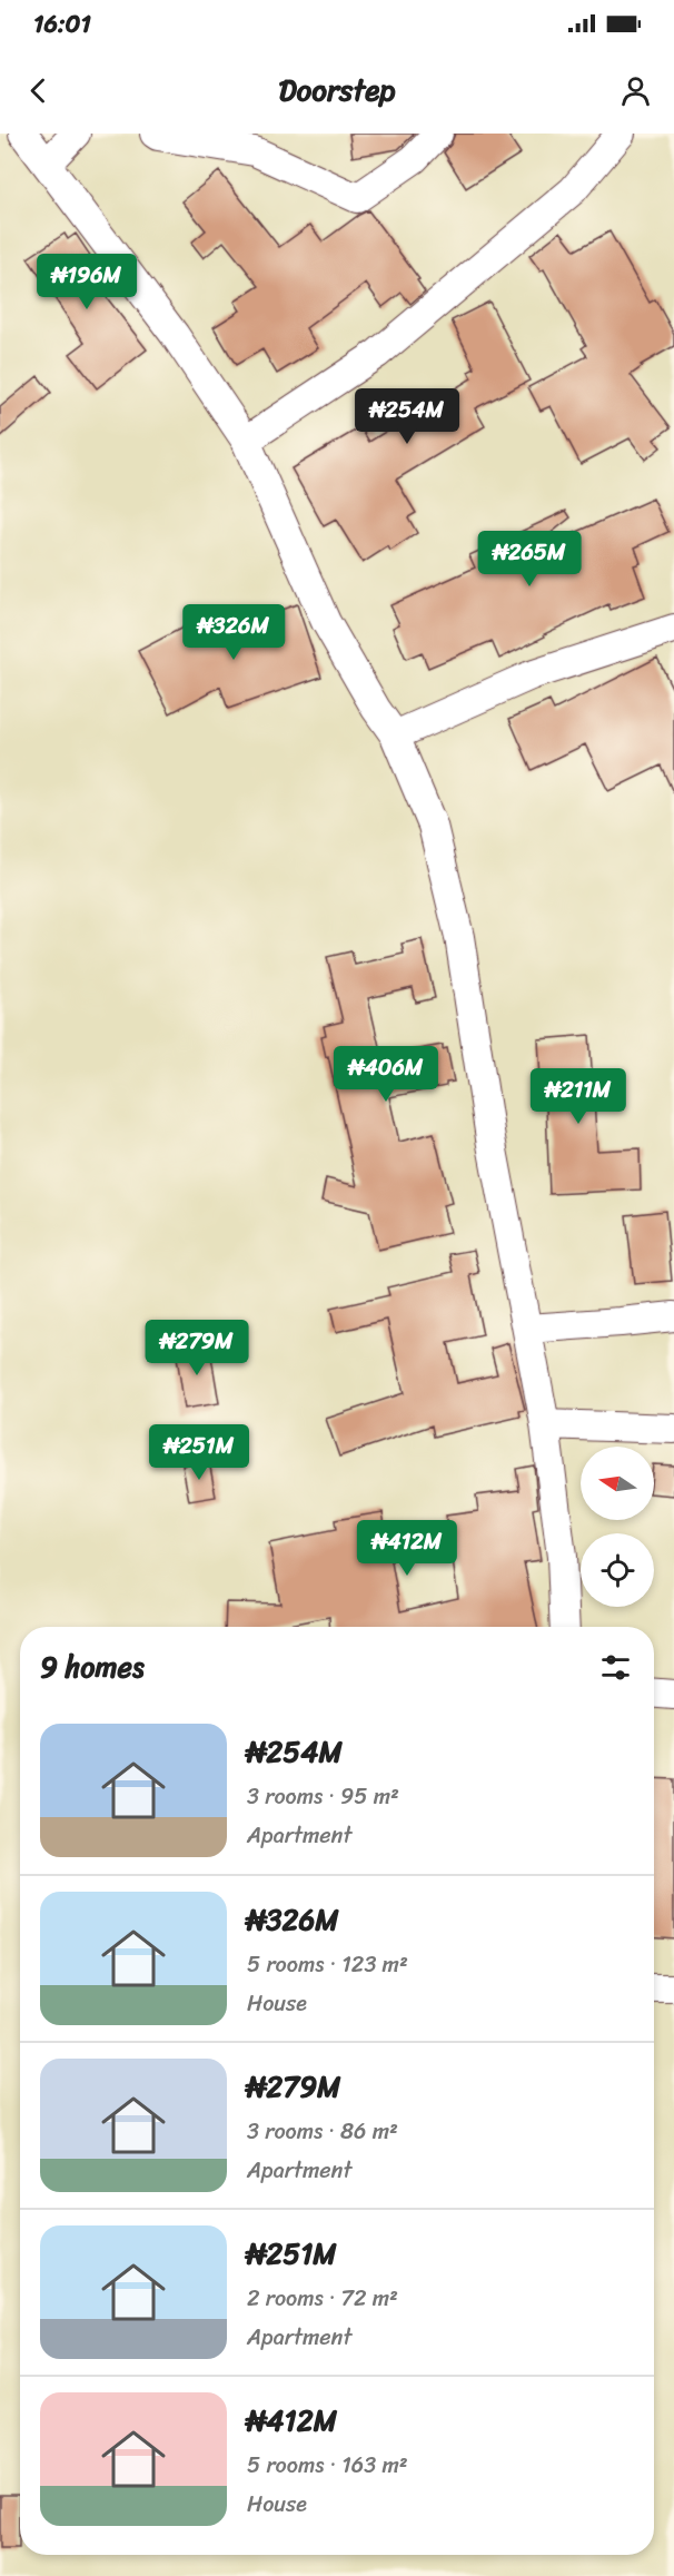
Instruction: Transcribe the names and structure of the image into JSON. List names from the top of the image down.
{
  "north": "left",
  "page": {
    "status": "16:01",
    "header": "Doorstep",
    "price": [
      "₦196M",
      "₦254M",
      "₦265M",
      "₦326M",
      "₦406M",
      "₦211M",
      "₦279M",
      "₦251M",
      "₦412M"
    ],
    "heading": "9 homes",
    "list": [
      {
        "name": "₦254M",
        "note": "3 rooms · 95 m² · Apartment"
      },
      {
        "name": "₦326M",
        "note": "5 rooms · 123 m² · House"
      },
      {
        "name": "₦279M",
        "note": "3 rooms · 86 m² · Apartment"
      },
      {
        "name": "₦251M",
        "note": "2 rooms · 72 m² · Apartment"
      },
      {
        "name": "₦412M",
        "note": "5 rooms · 163 m² · House"
      }
    ]
  }
}
